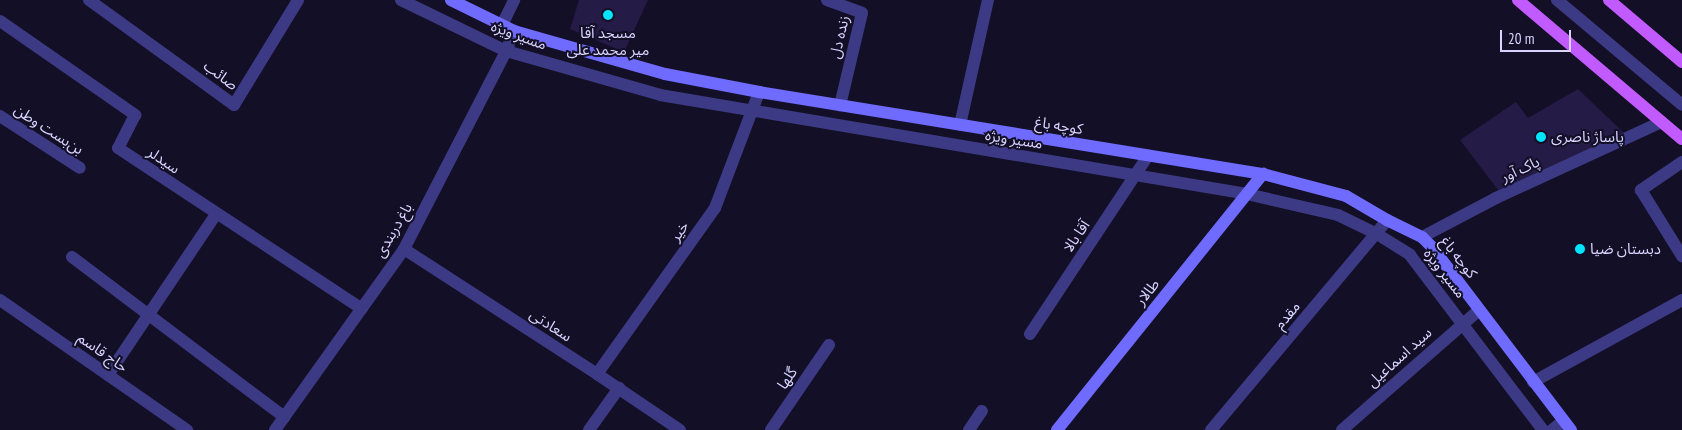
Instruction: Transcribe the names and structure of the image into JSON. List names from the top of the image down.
{
  "streets": {
    "main road": ["کوچه باغ", "طالار"],
    "street": [
      "مسیر ویژه",
      "زنده دل",
      "صائب",
      "بن‌بست وطن",
      "سیدلر",
      "پاک آور",
      "باغ دربندی",
      "خیر",
      "آقا بالا",
      "مقدم",
      "سعادتی",
      "حاج قاسم",
      "سید اسماعیل",
      "گلها"
    ]
  },
  "crossings": [
    ["مسیر ویژه", "باغ دربندی"],
    ["مسیر ویژه", "خیر"],
    ["مسیر ویژه", "آقا بالا"],
    ["مسیر ویژه", "طالار"],
    ["مسیر ویژه", "مقدم"],
    ["مسیر ویژه", "سید اسماعیل"],
    ["زنده دل", "کوچه باغ"],
    ["کوچه باغ", "پاک آور"],
    ["کوچه باغ", "باغ دربندی"],
    ["کوچه باغ", "خیر"],
    ["کوچه باغ", "آقا بالا"],
    ["کوچه باغ", "طالار"],
    ["کوچه باغ", "مقدم"],
    ["کوچه باغ", "سید اسماعیل"],
    ["سیدلر", "باغ دربندی"],
    ["باغ دربندی", "سعادتی"],
    ["خیر", "سعادتی"]
  ],
  "places": ["مسجد آقا میر محمد علی", "پاساژ ناصری", "دبستان ضیا"],
  "scale_bar": "20 m"
}
